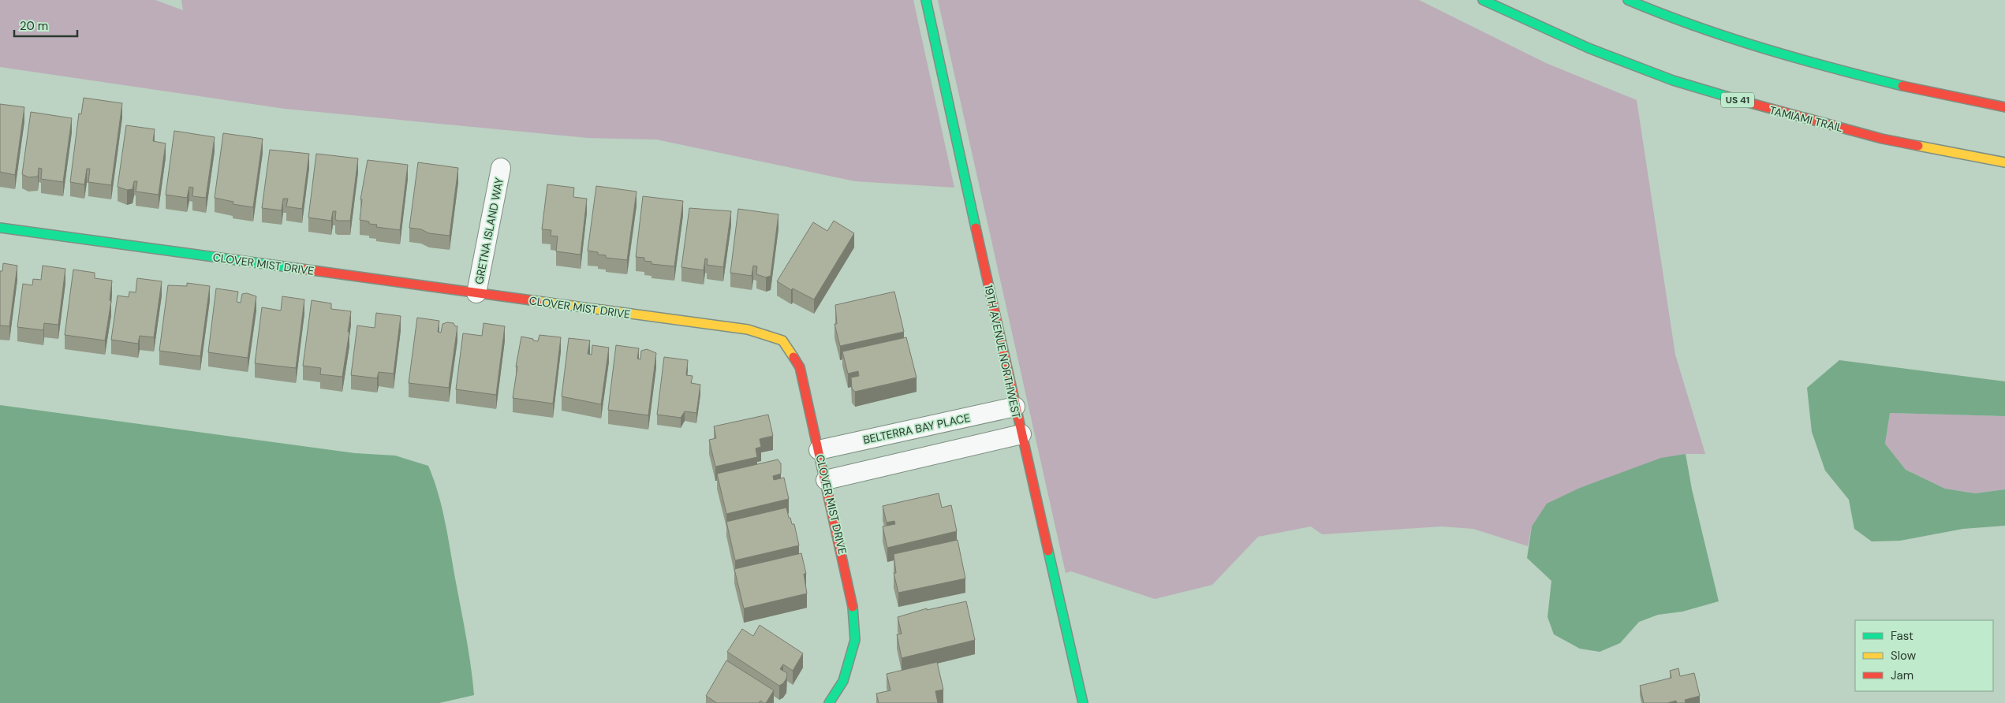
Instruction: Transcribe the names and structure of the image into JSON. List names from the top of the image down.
{
  "streets": {
    "street": [
      "US 41",
      "TAMIAMI TRAIL",
      "GRETNA ISLAND WAY",
      "CLOVER MIST DRIVE",
      "19TH AVENUE NORTHWEST",
      "BELTERRA BAY PLACE"
    ]
  },
  "crossings": [
    ["GRETNA ISLAND WAY", "CLOVER MIST DRIVE"],
    ["CLOVER MIST DRIVE", "BELTERRA BAY PLACE"],
    ["19TH AVENUE NORTHWEST", "BELTERRA BAY PLACE"]
  ],
  "legend": ["Fast", "Slow", "Jam"],
  "scale_bar": "20 m"
}
